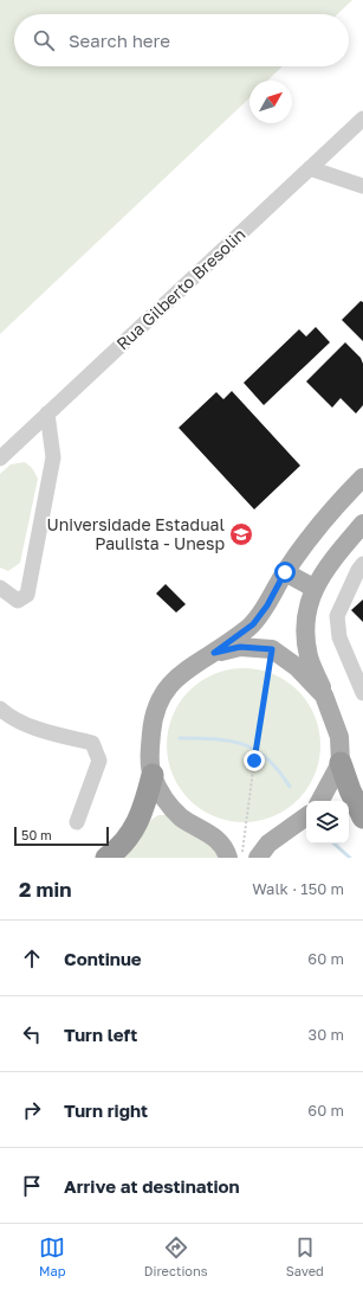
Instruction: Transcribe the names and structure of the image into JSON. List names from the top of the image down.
{
  "streets": {
    "street": ["Rua Gilberto Bresolin"]
  },
  "places": {
    "school or university": ["Universidade Estadual Paulista - Unesp"]
  },
  "scale_bar": "50 m",
  "north": "top right",
  "page": {
    "search": "Search here",
    "scale": "50 m",
    "heading": ["2 min", "Walk · 150 m"],
    "list": [
      ["Continue", "60 m"],
      ["Turn left", "30 m"],
      ["Turn right", "60 m"],
      "Arrive at destination"
    ],
    "nav": ["Map", "Directions", "Saved"]
  }
}
